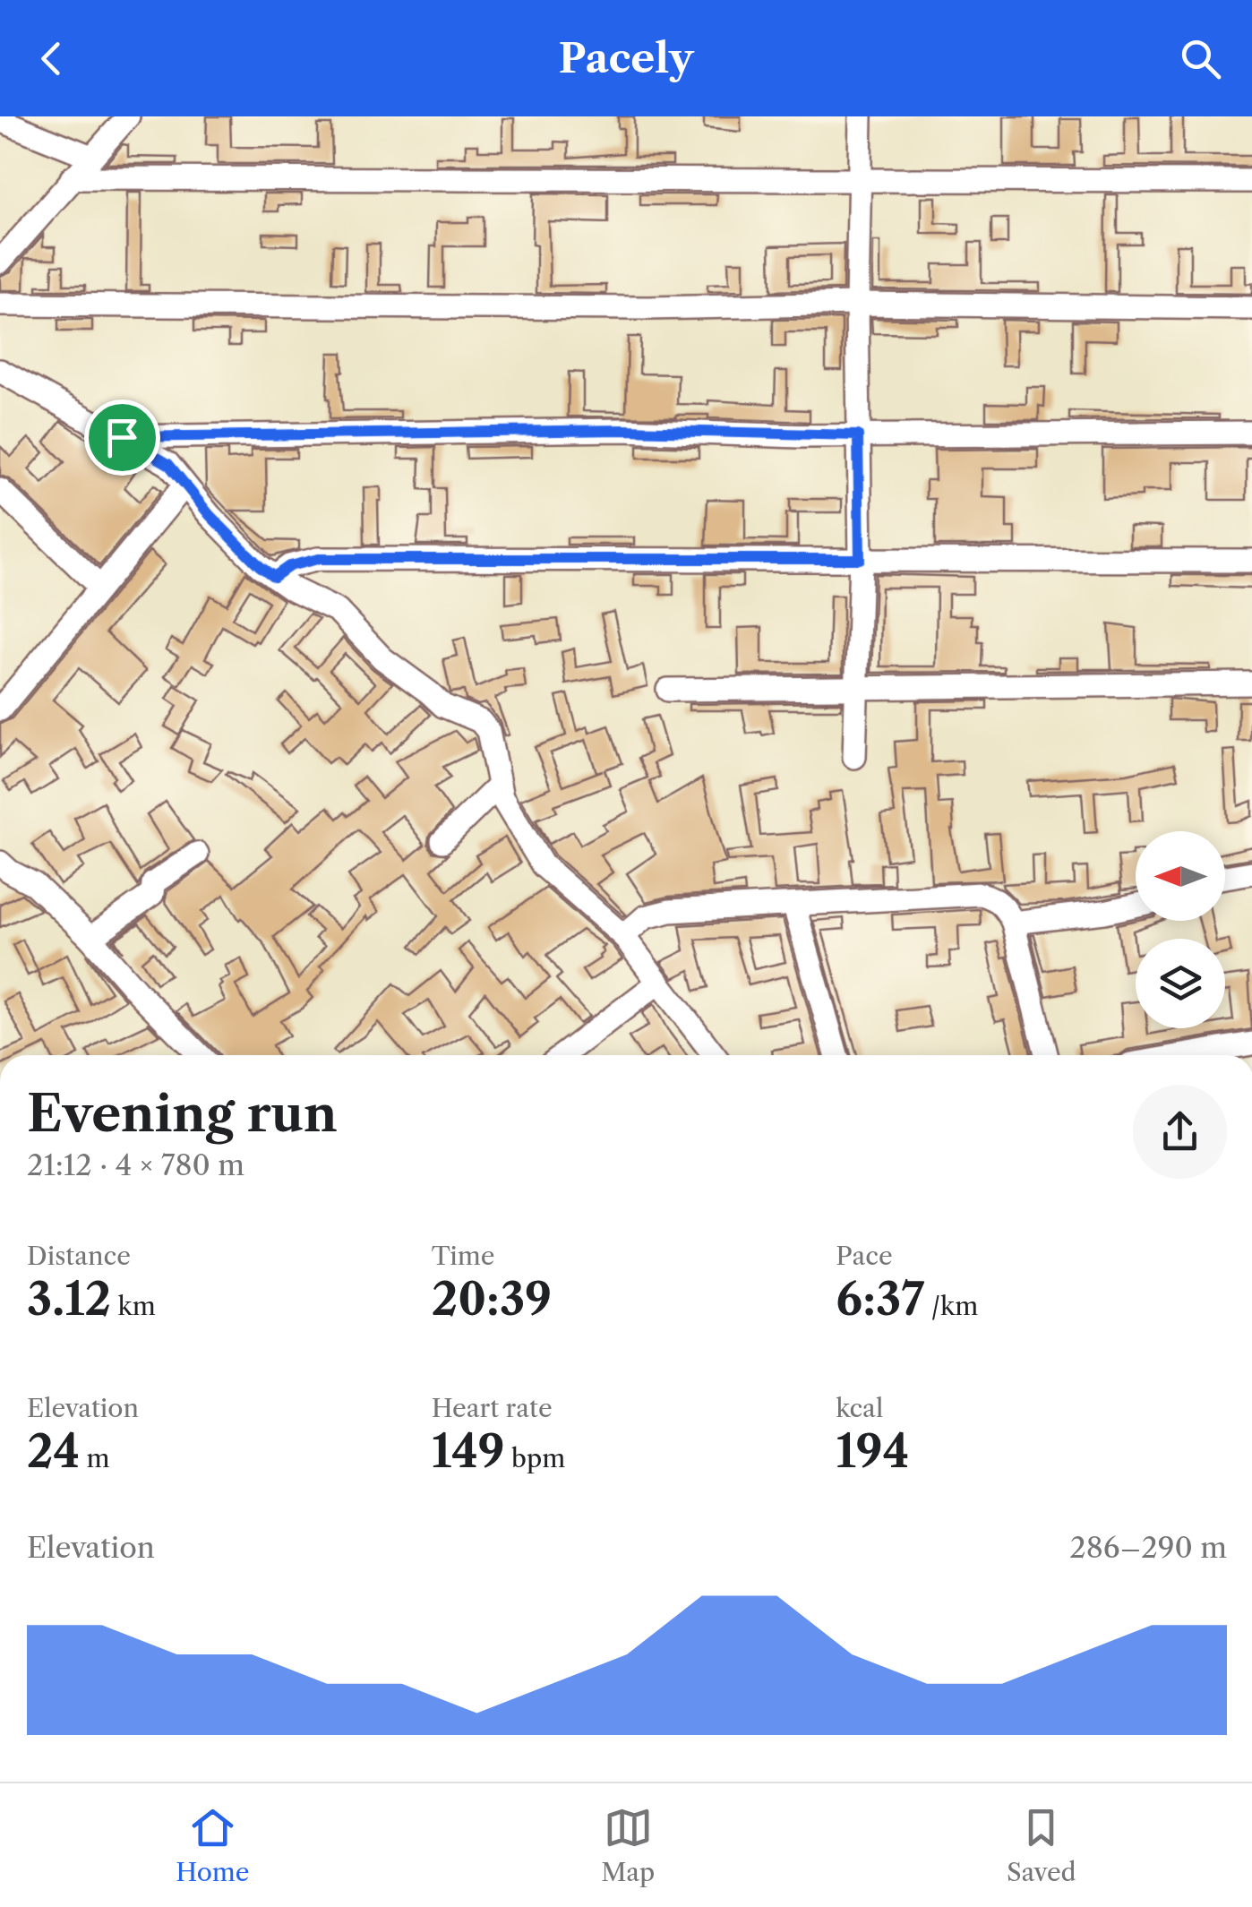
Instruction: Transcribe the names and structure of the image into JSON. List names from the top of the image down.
{
  "north": "left",
  "page": {
    "header": "Pacely",
    "heading": ["Evening run", "21:12 · 4 × 780 m"],
    "stats": [
      ["Distance", "3.12 km"],
      ["Time", "20:39"],
      ["Pace", "6:37 /km"],
      ["Elevation", "24 m"],
      ["Heart rate", "149 bpm"],
      ["kcal", "194"]
    ],
    "chart": ["Elevation", "286–290 m"],
    "tabs": ["Home", "Map", "Saved"]
  }
}
